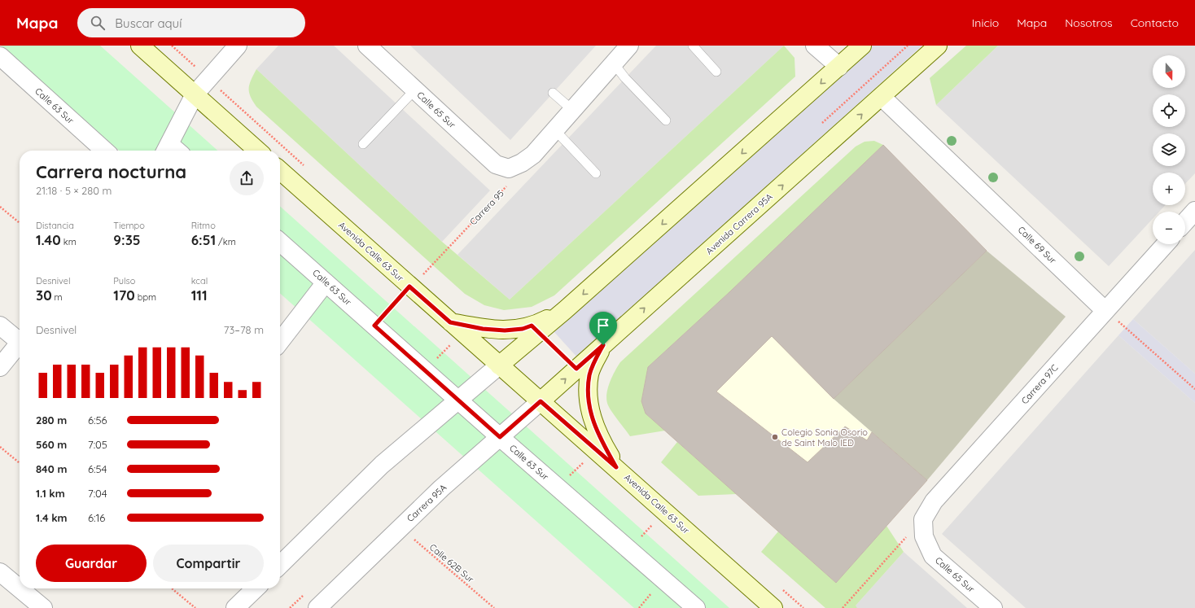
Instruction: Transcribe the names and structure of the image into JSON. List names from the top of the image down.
{
  "streets": {
    "main road": ["Avenida Carrera 95A", "Avenida Calle 63 Sur"],
    "street": [
      "Calle 63 Sur",
      "Calle 65 Sur",
      "Calle 69 Sur",
      "Carrera 97C",
      "Carrera 95A"
    ],
    "path": ["Carrera 95", "Calle 62B Sur"]
  },
  "crossings": [
    ["Calle 63 Sur", "Carrera 95"],
    ["Calle 63 Sur", "Carrera 95A"],
    ["Calle 65 Sur", "Carrera 95"],
    ["Calle 65 Sur", "Carrera 97C"],
    ["Carrera 95", "Avenida Calle 63 Sur"],
    ["Avenida Carrera 95A", "Calle 69 Sur"],
    ["Avenida Carrera 95A", "Avenida Calle 63 Sur"],
    ["Avenida Carrera 95A", "Carrera 95A"],
    ["Calle 69 Sur", "Carrera 97C"],
    ["Avenida Calle 63 Sur", "Carrera 95A"],
    ["Carrera 95A", "Calle 62B Sur"]
  ],
  "places": ["Colegio Sonia Osorio de Saint Malo IED"],
  "north": "bottom",
  "page": {
    "header": "Mapa",
    "search": "Buscar aquí",
    "nav": [
      "Inicio",
      "Mapa",
      "Nosotros",
      "Contacto"
    ],
    "map_buttons": ["+", "−"],
    "heading": ["Carrera nocturna", "21:18 · 5 × 280 m"],
    "stats": [
      ["Distancia", "1.40 km"],
      ["Tiempo", "9:35"],
      ["Ritmo", "6:51 /km"],
      ["Desnivel", "30 m"],
      ["Pulso", "170 bpm"],
      ["kcal", "111"]
    ],
    "chart": ["Desnivel", "73–78 m"],
    "list": [
      {
        "name": "280 m",
        "note": "6:56"
      },
      {
        "name": "560 m",
        "note": "7:05"
      },
      {
        "name": "840 m",
        "note": "6:54"
      },
      {
        "name": "1.1 km",
        "note": "7:04"
      },
      {
        "name": "1.4 km",
        "note": "6:16"
      }
    ],
    "buttons": ["Guardar", "Compartir"]
  }
}
